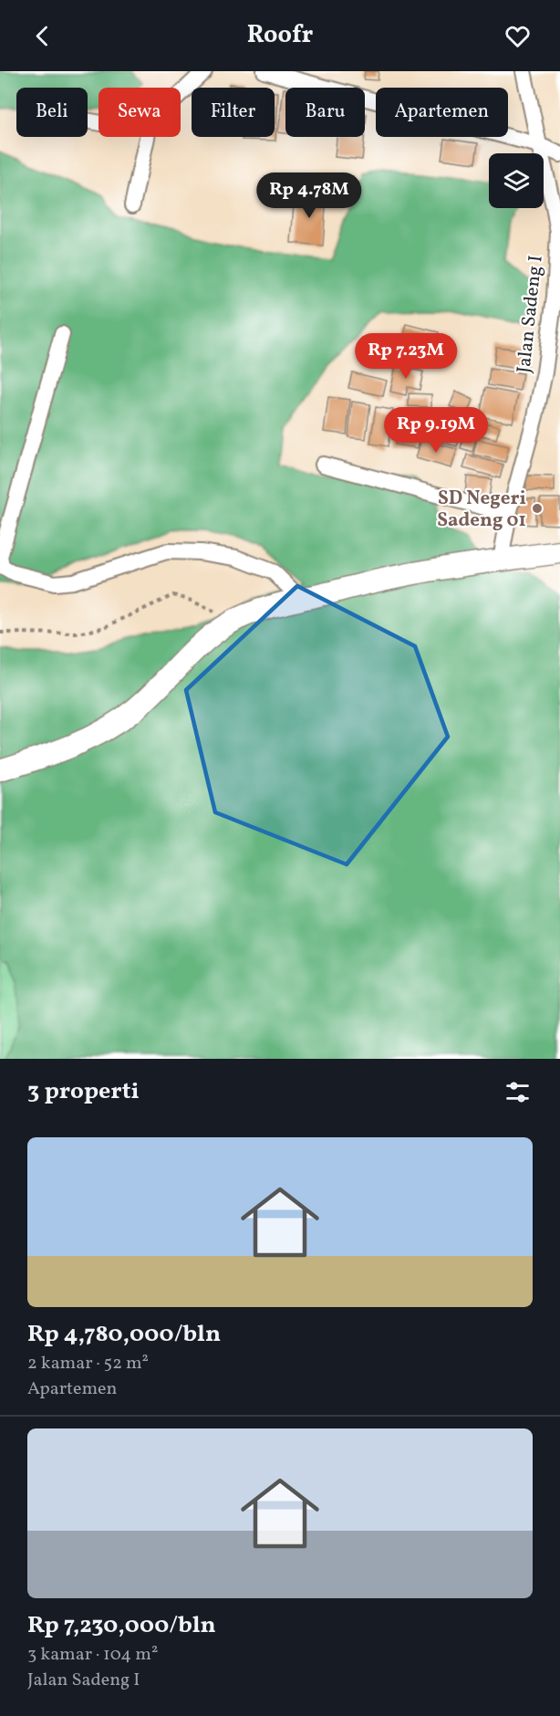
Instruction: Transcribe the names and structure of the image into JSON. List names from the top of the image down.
{
  "streets": {
    "street": ["Jalan Sadeng I"]
  },
  "places": ["SD Negeri Sadeng 01"],
  "page": {
    "header": "Roofr",
    "chip": [
      "Beli",
      "Sewa",
      "Filter",
      "Baru",
      "Apartemen"
    ],
    "price": ["Rp 4.78M", "Rp 7.23M", "Rp 9.19M"],
    "heading": "3 properti",
    "list": [
      {
        "name": "Rp 4,780,000/bln",
        "note": "2 kamar · 52 m² · Apartemen"
      },
      {
        "name": "Rp 7,230,000/bln",
        "note": "3 kamar · 104 m² · Jalan Sadeng I"
      }
    ]
  }
}
